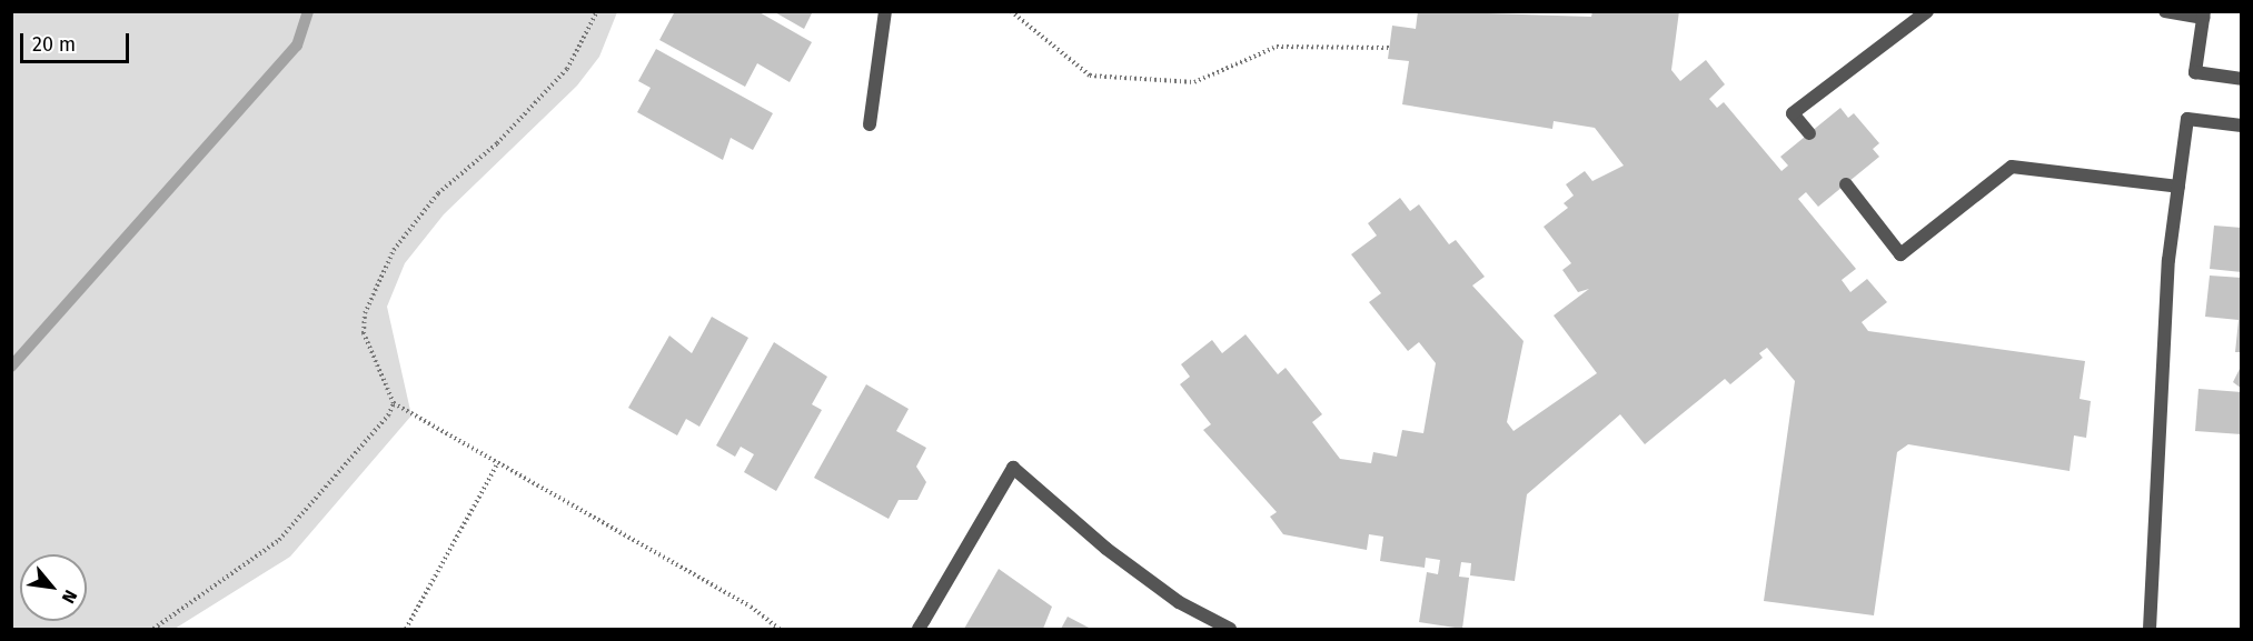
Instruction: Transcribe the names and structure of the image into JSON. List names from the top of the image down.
{
  "scale_bar": "20 m",
  "north": "bottom right"
}
